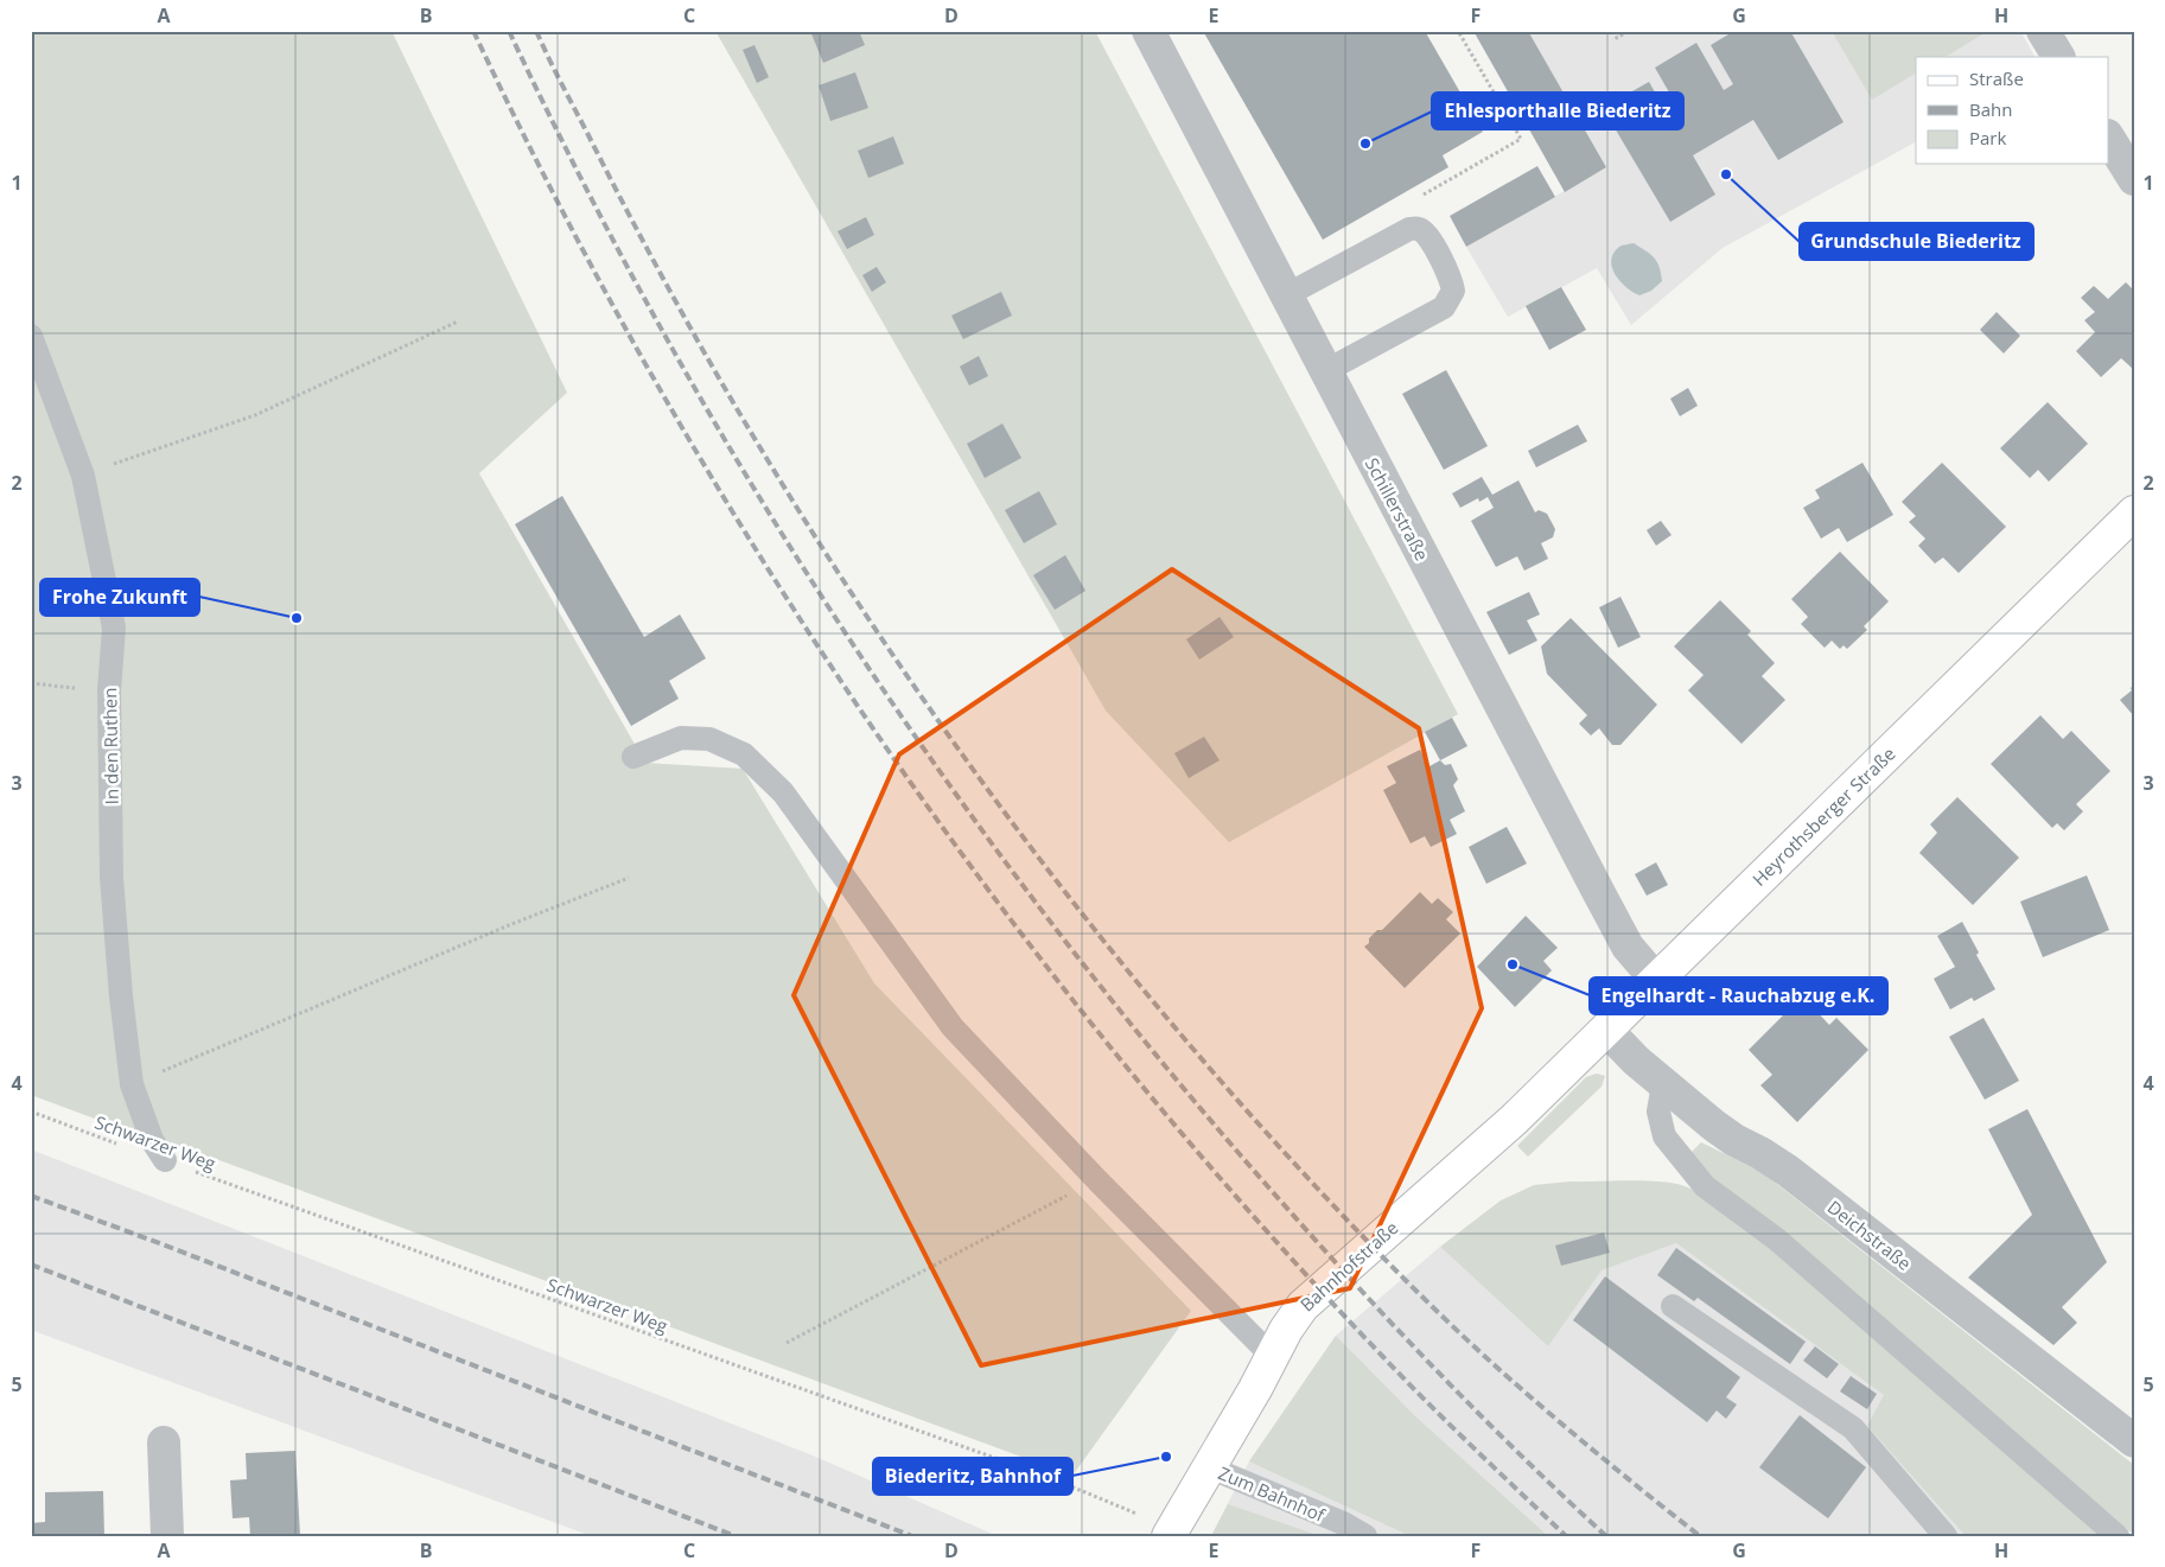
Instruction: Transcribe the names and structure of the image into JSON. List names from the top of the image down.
{
  "streets": {
    "street": [
      "Schillerstraße",
      "Heyrothsberger Straße",
      "Deichstraße",
      "Bahnhofstraße"
    ],
    "lane": ["In den Ruthen", "Zum Bahnhof"],
    "path": ["Schwarzer Weg"]
  },
  "crossings": [
    ["Schillerstraße", "Heyrothsberger Straße"],
    ["In den Ruthen", "Schwarzer Weg"],
    ["Heyrothsberger Straße", "Deichstraße"],
    ["Heyrothsberger Straße", "Bahnhofstraße"],
    ["Schwarzer Weg", "Bahnhofstraße"],
    ["Bahnhofstraße", "Zum Bahnhof"]
  ],
  "places": [
    "Ehlesporthalle Biederitz",
    "Grundschule Biederitz",
    "Frohe Zukunft",
    "Engelhardt - Rauchabzug e.K.",
    "Biederitz, Bahnhof"
  ],
  "legend": ["Straße", "Bahn", "Park"],
  "grid": {
    "columns": [
      "A",
      "B",
      "C",
      "D",
      "E",
      "F",
      "G",
      "H"
    ],
    "rows": [
      "1",
      "2",
      "3",
      "4",
      "5"
    ]
  }
}
